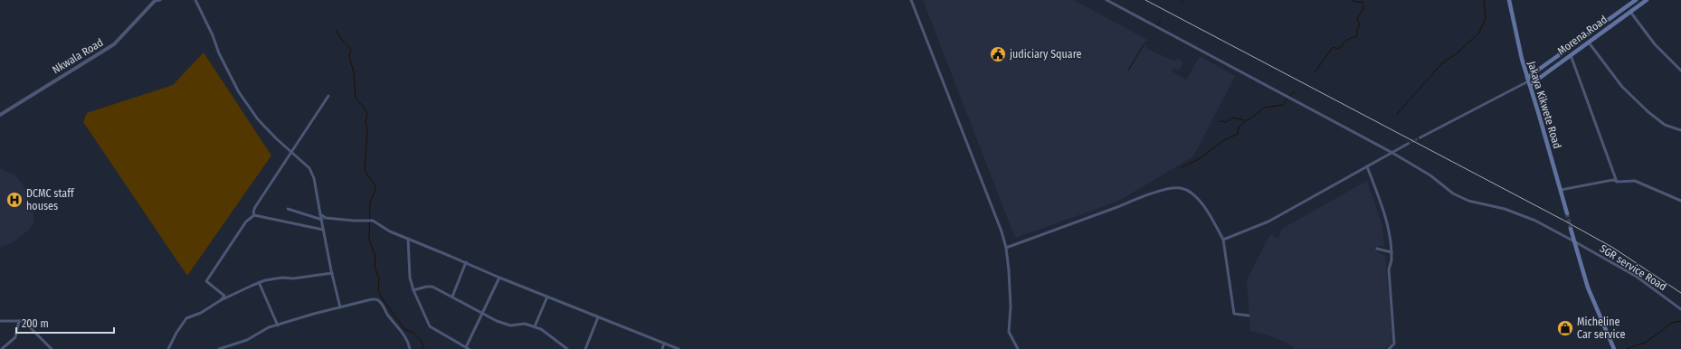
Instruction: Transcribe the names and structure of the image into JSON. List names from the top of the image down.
{
  "streets": {
    "main road": ["Morena Road", "Jakaya Kikwete Road"],
    "street": ["Nkwala Road", "SGR service Road"]
  },
  "crossings": [
    ["Morena Road", "Jakaya Kikwete Road"]
  ],
  "places": {
    "public building": ["judiciary Square"],
    "hospital": ["DCMC staff houses"],
    "shop": ["Micheline Car service"]
  },
  "scale_bar": "200 m"
}
